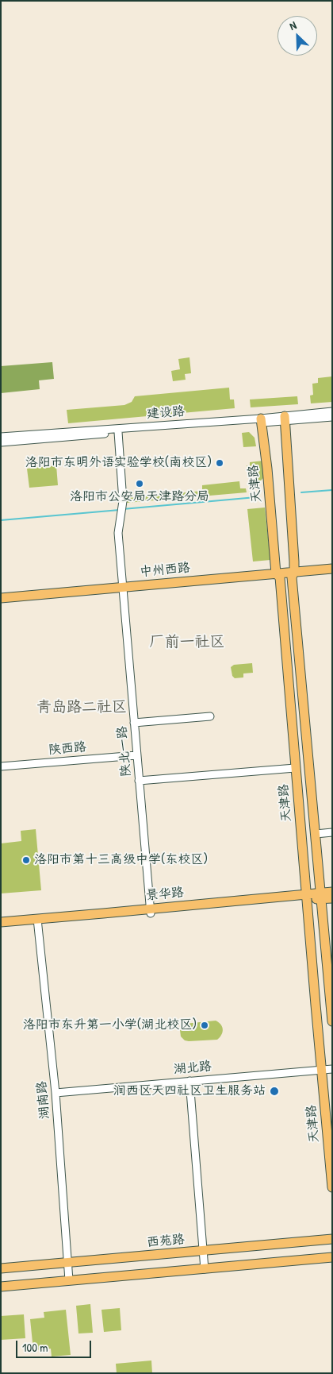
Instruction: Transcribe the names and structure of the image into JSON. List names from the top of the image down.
{
  "streets": {
    "main road": [
      "天津路",
      "中州西路",
      "景华路",
      "西苑路"
    ],
    "street": [
      "建设路",
      "陕西路",
      "陕北一路",
      "湖北路",
      "湖南路"
    ]
  },
  "crossings": [
    ["建设路", "天津路"],
    ["建设路", "陕北一路"],
    ["天津路", "中州西路"],
    ["天津路", "景华路"],
    ["天津路", "湖北路"],
    ["中州西路", "陕北一路"],
    ["陕西路", "陕北一路"],
    ["陕北一路", "景华路"],
    ["景华路", "湖南路"],
    ["湖北路", "湖南路"],
    ["湖南路", "西苑路"]
  ],
  "districts": ["厂前一社区", "青岛路二社区"],
  "places": [
    "洛阳市东明外语实验学校(南校区)",
    "洛阳市公安局天津路分局",
    "洛阳市第十三高级中学(东校区)",
    "洛阳市东升第一小学(湖北校区)",
    "涧西区天四社区卫生服务站"
  ],
  "scale_bar": "100 m",
  "north": "top left"
}
